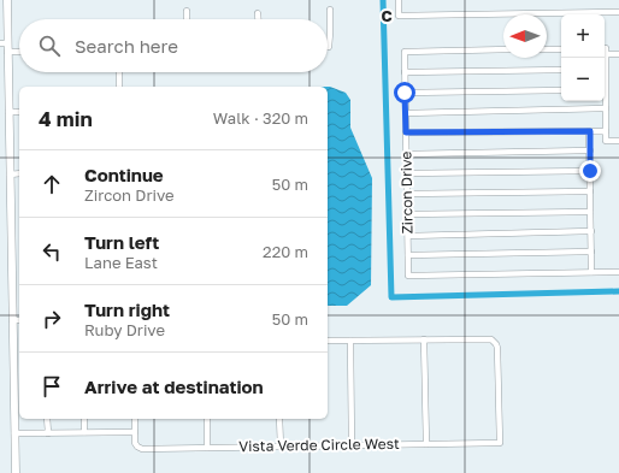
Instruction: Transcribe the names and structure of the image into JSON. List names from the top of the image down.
{
  "streets": {
    "street": ["Zircon Drive", "Vista Verde Circle West"]
  },
  "north": "left",
  "page": {
    "map_buttons": ["+", "−"],
    "search": "Search here",
    "heading": ["4 min", "Walk · 320 m"],
    "list": [
      ["Continue", "Zircon Drive", "50 m"],
      ["Turn left", "Lane East", "220 m"],
      ["Turn right", "Ruby Drive", "50 m"],
      "Arrive at destination"
    ]
  },
  "grid": {
    "columns": ["C"]
  }
}
